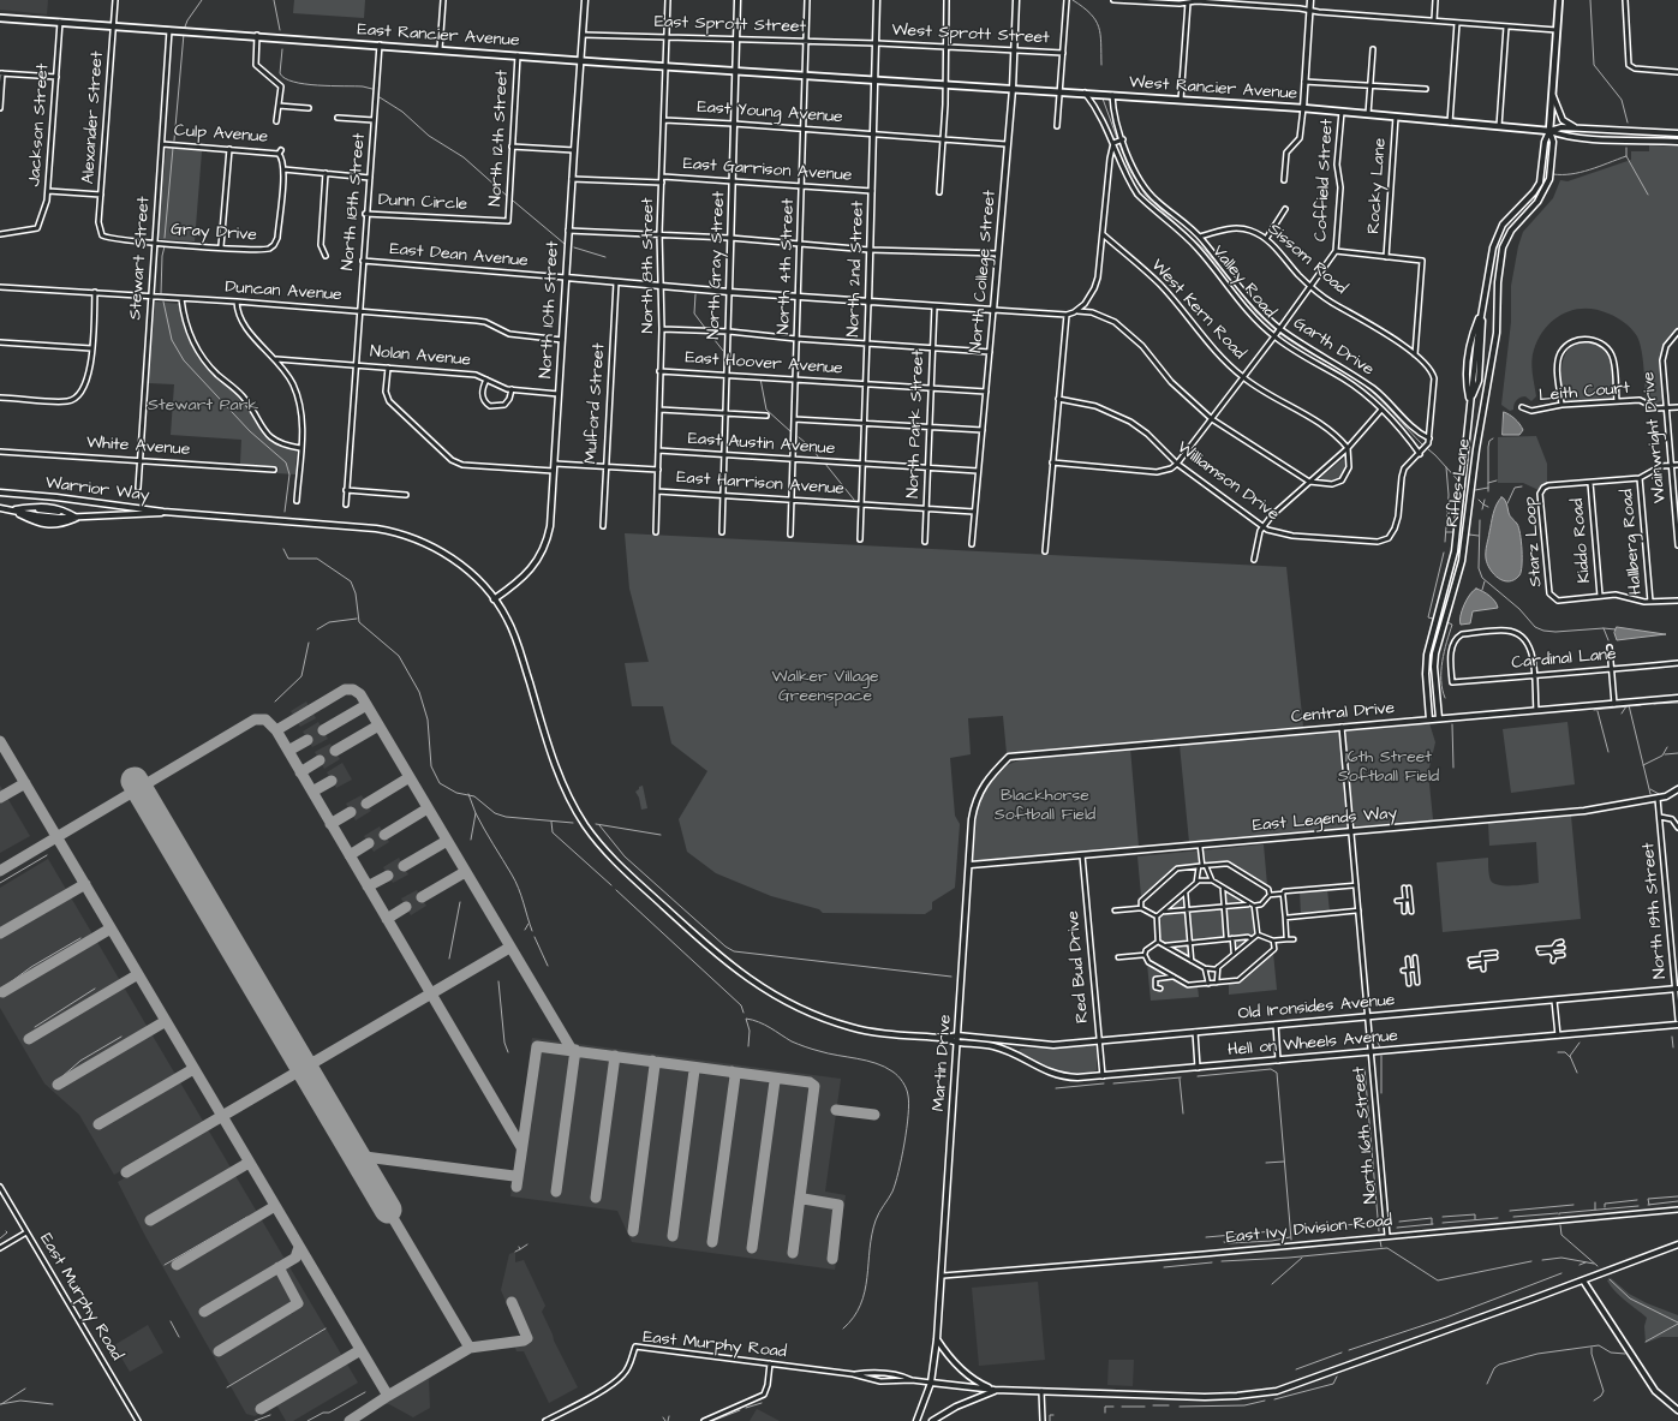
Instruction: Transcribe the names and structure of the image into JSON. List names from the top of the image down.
{
  "streets": {
    "main road": ["East Rancier Avenue", "West Rancier Avenue"],
    "street": [
      "East Sprott Street",
      "West Sprott Street",
      "East Young Avenue",
      "Alexander Street",
      "Jackson Street",
      "Culp Avenue",
      "North 12th Street",
      "East Garrison Avenue",
      "Coffield Street",
      "Rocky Lane",
      "North 18th Street",
      "Dunn Circle",
      "Gray Drive",
      "East Dean Avenue",
      "Stewart Street",
      "Sissom Road",
      "North 8th Street",
      "North Gray Street",
      "North 4th Street",
      "North 2nd Street",
      "North College Street",
      "Valley Road",
      "Duncan Avenue",
      "North 10th Street",
      "West Kern Road",
      "Garth Drive",
      "Nolan Avenue",
      "East Hoover Avenue",
      "Leith Court",
      "Mulford Street",
      "North Park Street",
      "Wainwright Drive",
      "East Austin Avenue",
      "White Avenue",
      "Williamson Drive",
      "Rifles Lane",
      "East Harrison Avenue",
      "Warrior Way",
      "Kiddo Road",
      "Starz Loop",
      "Hallberg Road",
      "Cardinal Lane",
      "Central Drive",
      "East Legends Way",
      "North 19th Street",
      "Red Bud Drive",
      "Old Ironsides Avenue",
      "Hell on Wheels Avenue",
      "Martin Drive",
      "North 16th Street",
      "East Ivy Division Road",
      "East Murphy Road"
    ]
  },
  "crossings": [
    ["East Sprott Street", "West Sprott Street"],
    ["East Sprott Street", "North 8th Street"],
    ["East Sprott Street", "North Gray Street"],
    ["East Sprott Street", "North 4th Street"],
    ["East Sprott Street", "North 2nd Street"],
    ["East Sprott Street", "North 10th Street"],
    ["West Sprott Street", "North 2nd Street"],
    ["West Sprott Street", "North College Street"],
    ["East Rancier Avenue", "West Rancier Avenue"],
    ["East Rancier Avenue", "Alexander Street"],
    ["East Rancier Avenue", "Jackson Street"],
    ["East Rancier Avenue", "North 12th Street"],
    ["East Rancier Avenue", "North 18th Street"],
    ["East Rancier Avenue", "Stewart Street"],
    ["East Rancier Avenue", "North 8th Street"],
    ["East Rancier Avenue", "North Gray Street"],
    ["East Rancier Avenue", "North 4th Street"],
    ["East Rancier Avenue", "North 2nd Street"],
    ["East Rancier Avenue", "North 10th Street"],
    ["West Rancier Avenue", "Coffield Street"],
    ["West Rancier Avenue", "Rocky Lane"],
    ["West Rancier Avenue", "North 2nd Street"],
    ["West Rancier Avenue", "North College Street"],
    ["West Rancier Avenue", "Garth Drive"],
    ["West Rancier Avenue", "Rifles Lane"],
    ["East Young Avenue", "North 8th Street"],
    ["East Young Avenue", "North Gray Street"],
    ["East Young Avenue", "North 4th Street"],
    ["East Young Avenue", "North 2nd Street"],
    ["East Young Avenue", "North College Street"],
    ["Alexander Street", "Gray Drive"],
    ["Culp Avenue", "Gray Drive"],
    ["Culp Avenue", "Stewart Street"],
    ["North 12th Street", "Dunn Circle"],
    ["East Garrison Avenue", "North 8th Street"],
    ["East Garrison Avenue", "North Gray Street"],
    ["East Garrison Avenue", "North 4th Street"],
    ["East Garrison Avenue", "North 2nd Street"],
    ["East Garrison Avenue", "North 10th Street"],
    ["North 18th Street", "Dunn Circle"],
    ["North 18th Street", "East Dean Avenue"],
    ["North 18th Street", "Duncan Avenue"],
    ["North 18th Street", "Nolan Avenue"],
    ["Gray Drive", "Stewart Street"],
    ["East Dean Avenue", "North 8th Street"],
    ["East Dean Avenue", "North Gray Street"],
    ["East Dean Avenue", "North 4th Street"],
    ["East Dean Avenue", "North 2nd Street"],
    ["East Dean Avenue", "North College Street"],
    ["East Dean Avenue", "North 10th Street"],
    ["East Dean Avenue", "Mulford Street"],
    ["East Dean Avenue", "North Park Street"],
    ["Stewart Street", "Duncan Avenue"],
    ["Stewart Street", "White Avenue"],
    ["Sissom Road", "Garth Drive"],
    ["North 8th Street", "East Hoover Avenue"],
    ["North 8th Street", "East Austin Avenue"],
    ["North 8th Street", "East Harrison Avenue"],
    ["North Gray Street", "East Hoover Avenue"],
    ["North Gray Street", "East Austin Avenue"],
    ["North Gray Street", "East Harrison Avenue"],
    ["North 4th Street", "East Hoover Avenue"],
    ["North 4th Street", "East Austin Avenue"],
    ["North 4th Street", "East Harrison Avenue"],
    ["North 2nd Street", "East Hoover Avenue"],
    ["North 2nd Street", "East Austin Avenue"],
    ["North 2nd Street", "East Harrison Avenue"],
    ["North College Street", "East Hoover Avenue"],
    ["North College Street", "East Austin Avenue"],
    ["North College Street", "East Harrison Avenue"],
    ["Valley Road", "Williamson Drive"],
    ["Duncan Avenue", "North 10th Street"],
    ["North 10th Street", "Nolan Avenue"],
    ["East Hoover Avenue", "North Park Street"],
    ["Leith Court", "Wainwright Drive"],
    ["North Park Street", "East Austin Avenue"],
    ["North Park Street", "East Harrison Avenue"],
    ["Wainwright Drive", "Starz Loop"],
    ["Rifles Lane", "Central Drive"],
    ["Kiddo Road", "Starz Loop"],
    ["Starz Loop", "Hallberg Road"],
    ["Central Drive", "Martin Drive"],
    ["Central Drive", "North 16th Street"],
    ["East Legends Way", "North 19th Street"],
    ["East Legends Way", "Red Bud Drive"],
    ["East Legends Way", "Martin Drive"],
    ["East Legends Way", "North 16th Street"],
    ["North 19th Street", "Old Ironsides Avenue"],
    ["Red Bud Drive", "Old Ironsides Avenue"],
    ["Red Bud Drive", "Hell on Wheels Avenue"],
    ["Old Ironsides Avenue", "Martin Drive"],
    ["Old Ironsides Avenue", "North 16th Street"],
    ["Hell on Wheels Avenue", "Martin Drive"],
    ["Hell on Wheels Avenue", "North 16th Street"],
    ["Martin Drive", "East Ivy Division Road"],
    ["North 16th Street", "East Ivy Division Road"]
  ],
  "parks": [
    "Stewart Park",
    "Walker Village Greenspace",
    "16th Street Softball Field",
    "Blackhorse Softball Field"
  ]
}
